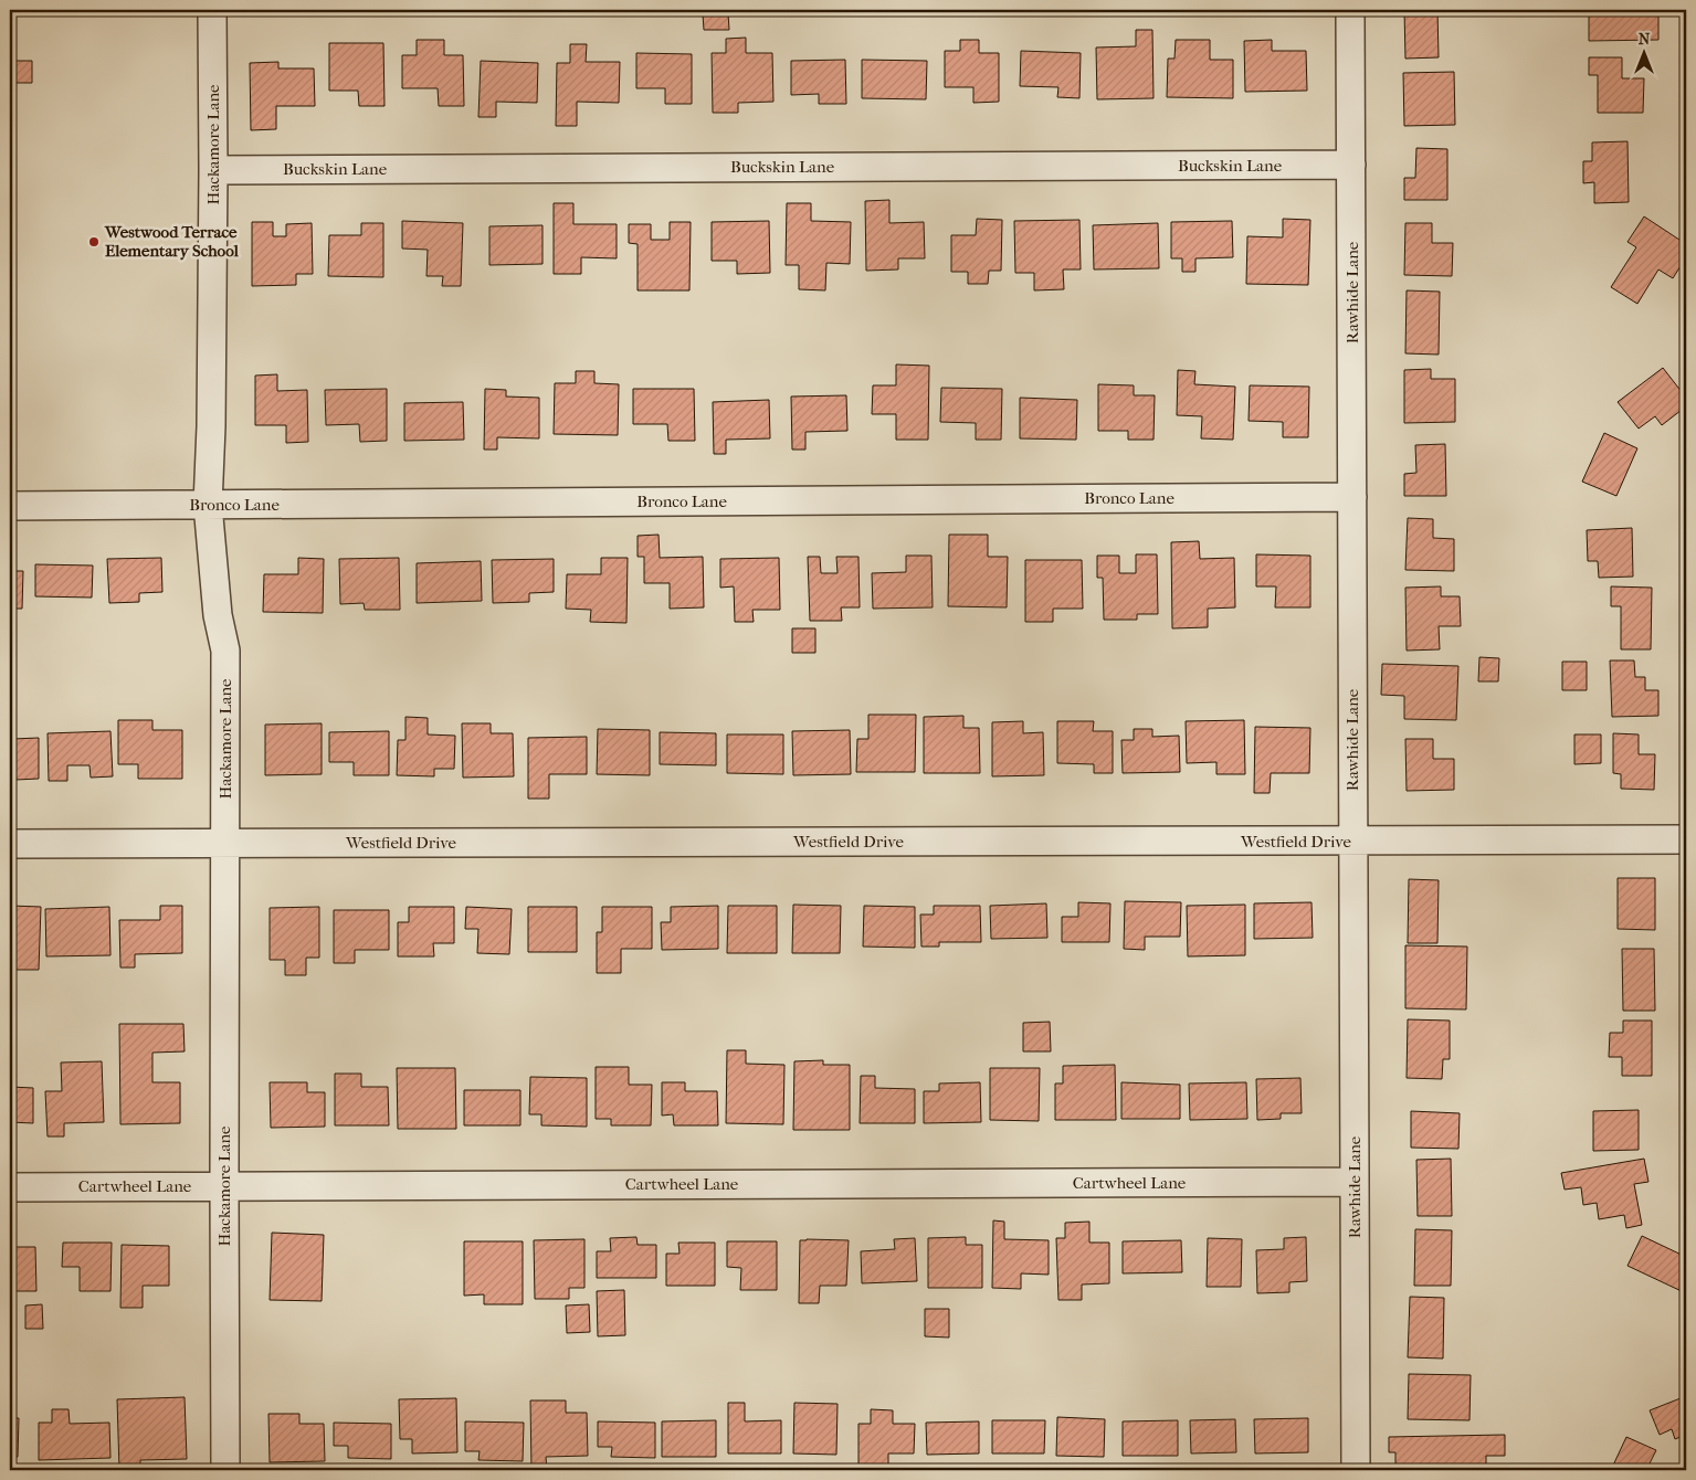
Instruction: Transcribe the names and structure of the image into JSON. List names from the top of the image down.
{
  "streets": {
    "street": [
      "Hackamore Lane",
      "Buckskin Lane",
      "Rawhide Lane",
      "Bronco Lane",
      "Westfield Drive",
      "Cartwheel Lane"
    ]
  },
  "crossings": [
    ["Hackamore Lane", "Buckskin Lane"],
    ["Hackamore Lane", "Bronco Lane"],
    ["Hackamore Lane", "Westfield Drive"],
    ["Hackamore Lane", "Cartwheel Lane"],
    ["Buckskin Lane", "Rawhide Lane"],
    ["Rawhide Lane", "Bronco Lane"],
    ["Rawhide Lane", "Westfield Drive"],
    ["Rawhide Lane", "Cartwheel Lane"]
  ],
  "places": ["Westwood Terrace Elementary School"],
  "north": "top"
}
